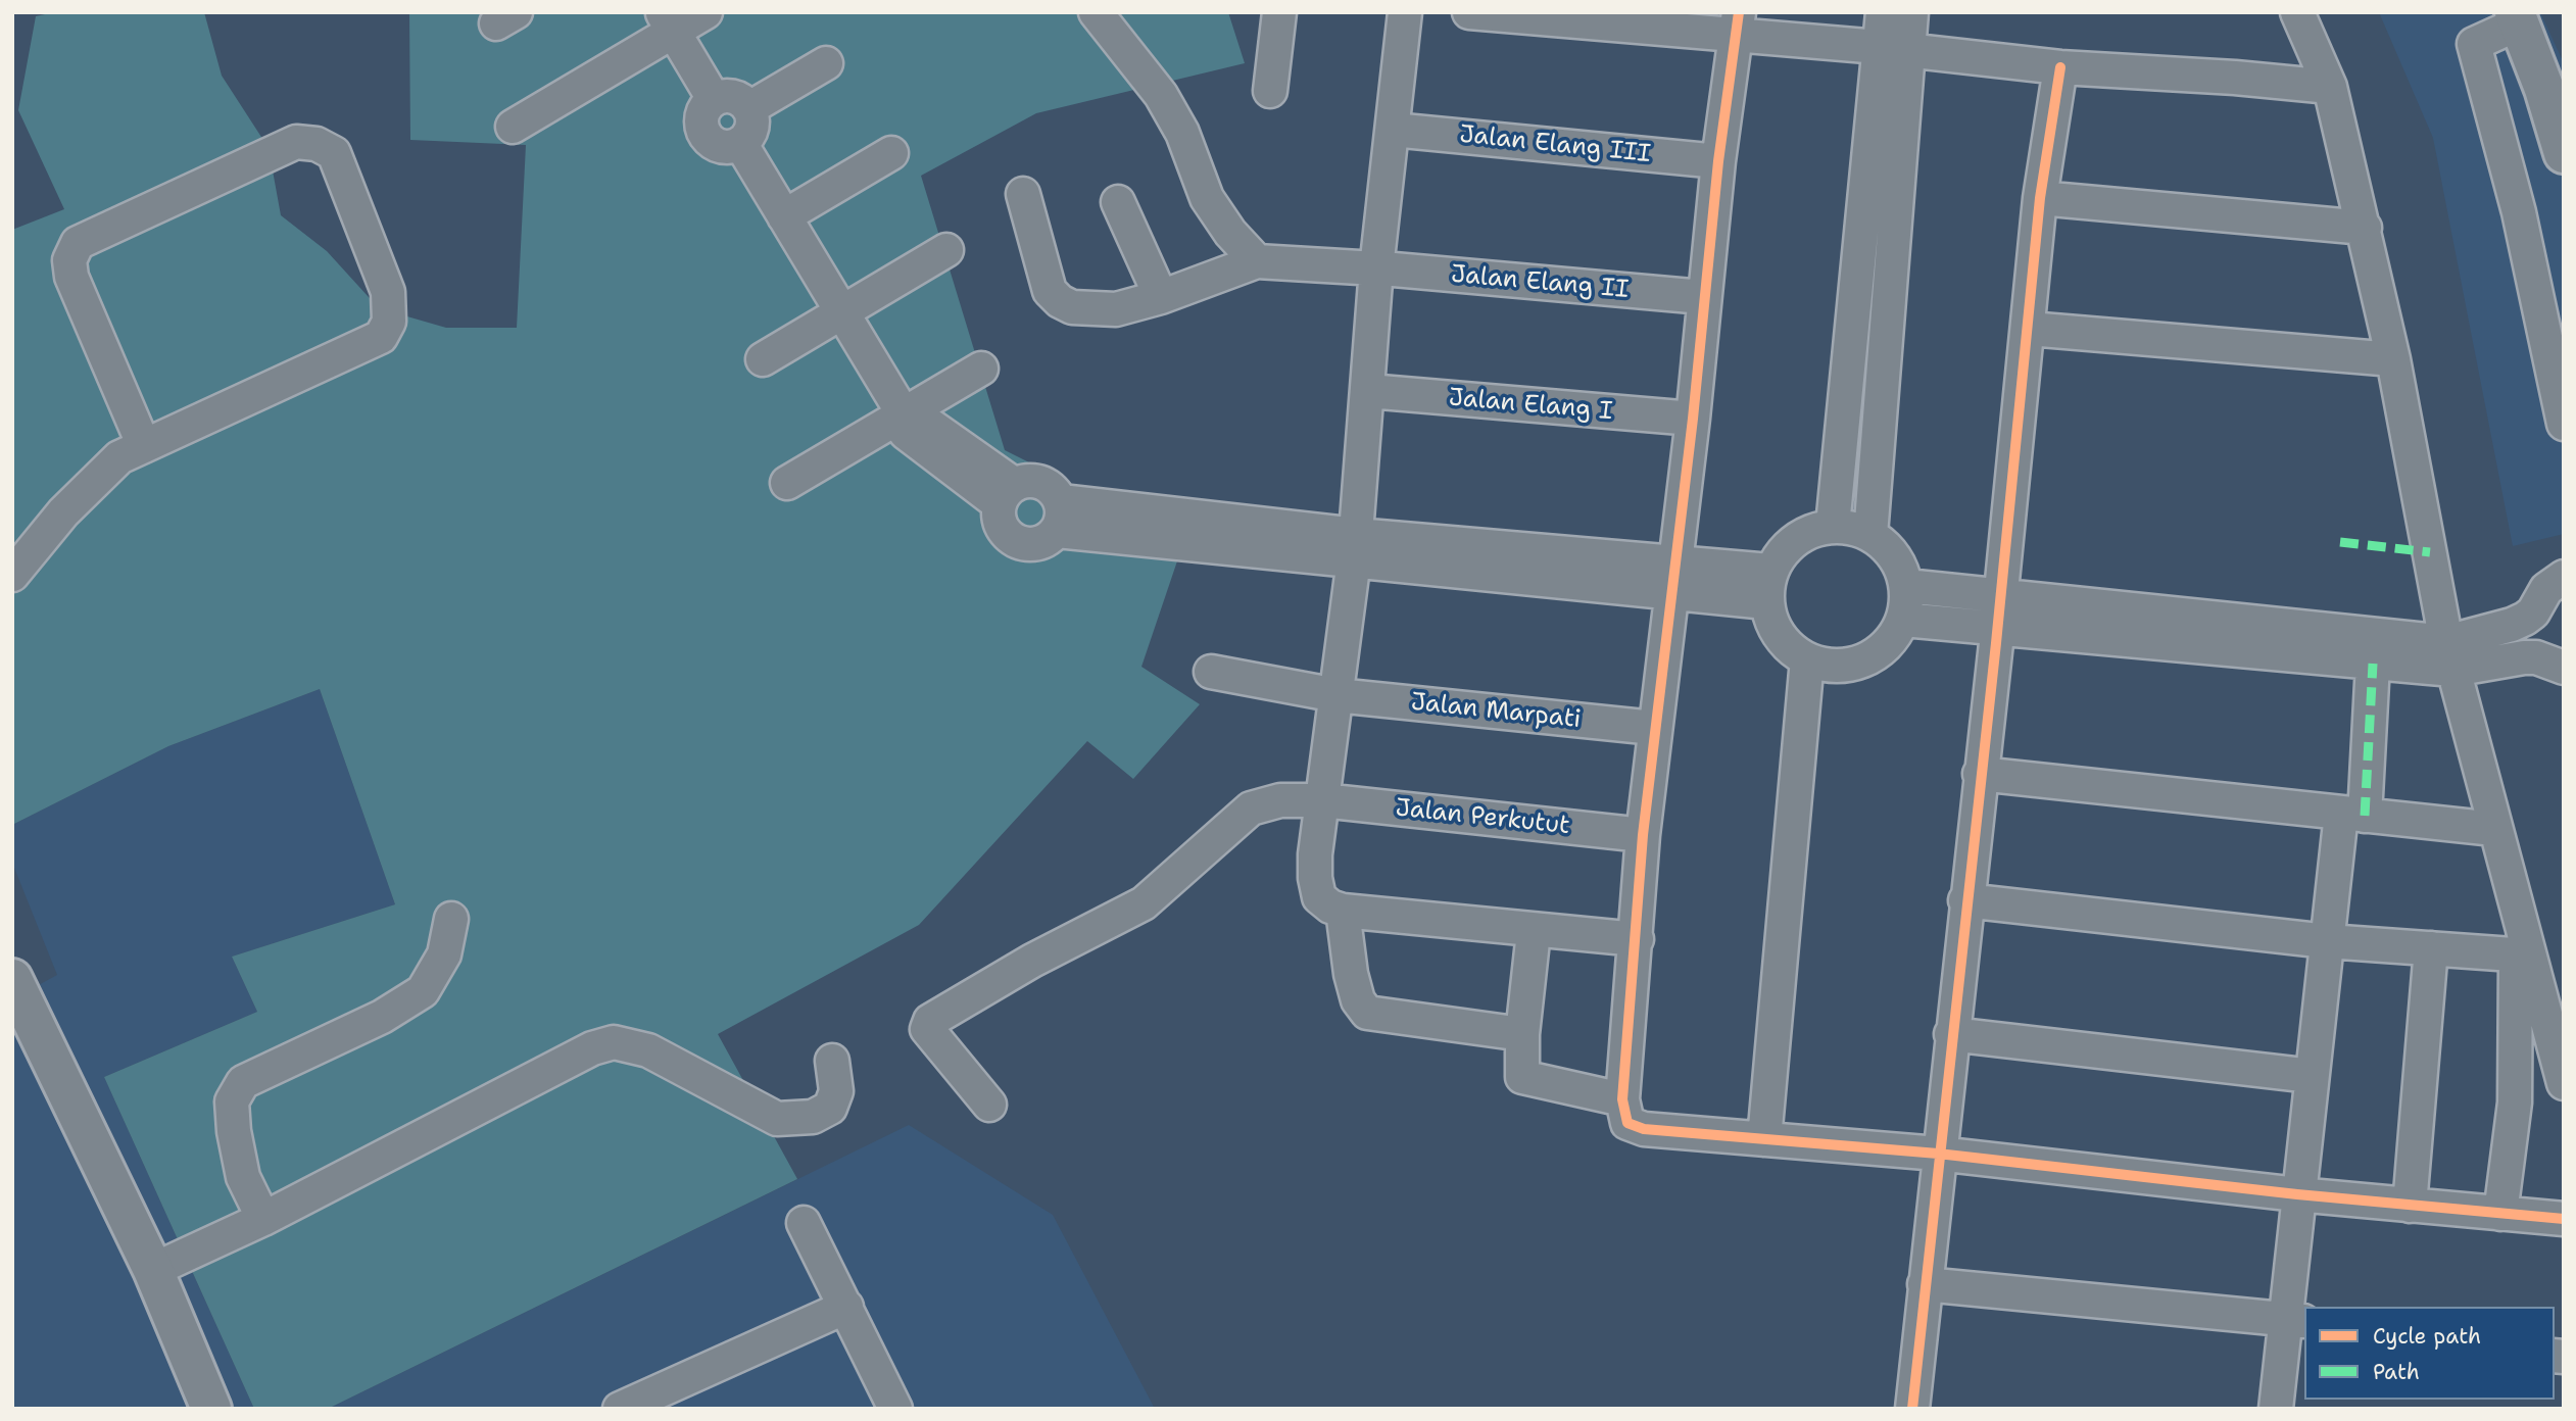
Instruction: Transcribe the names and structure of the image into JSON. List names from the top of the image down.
{
  "streets": {
    "street": [
      "Jalan Elang III",
      "Jalan Elang II",
      "Jalan Elang I",
      "Jalan Marpati",
      "Jalan Perkutut"
    ]
  },
  "legend": ["Cycle path", "Path"]
}
